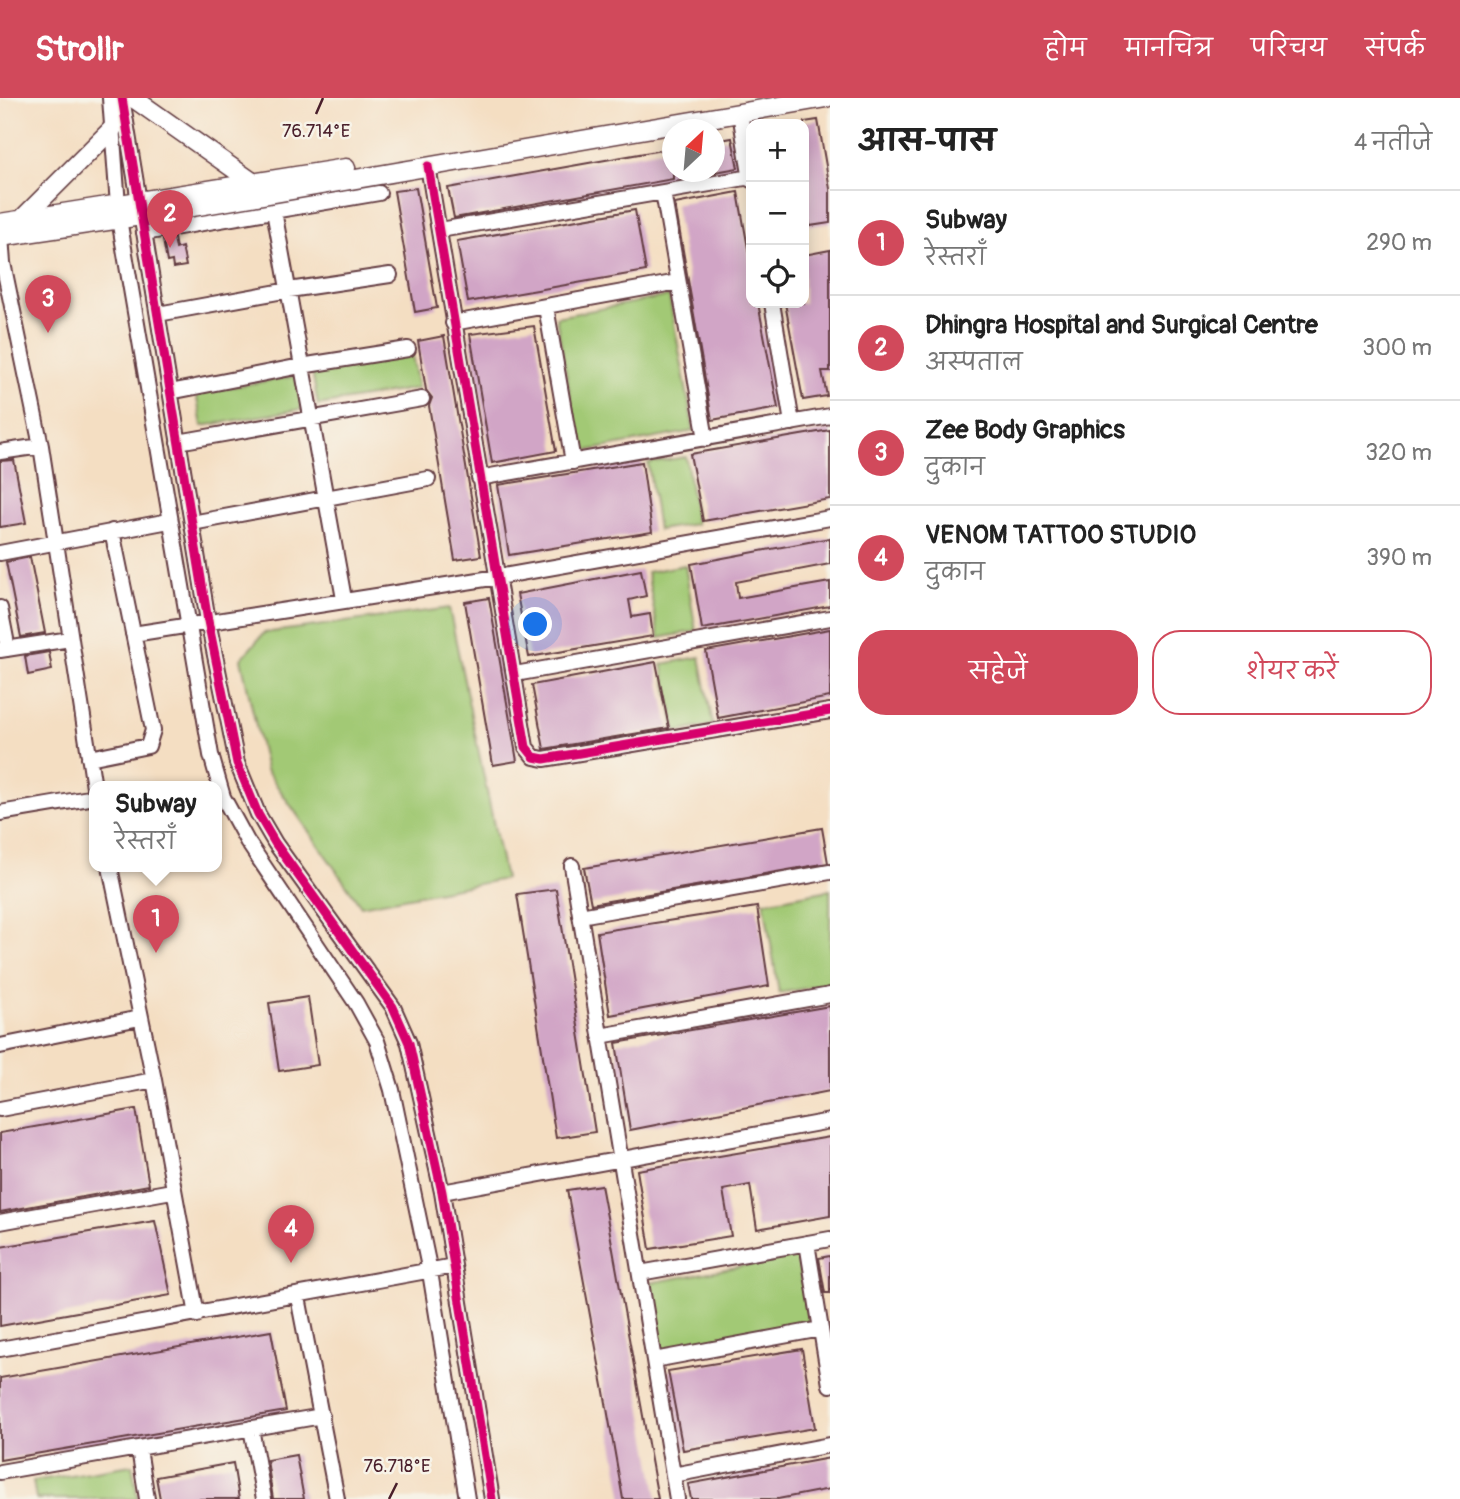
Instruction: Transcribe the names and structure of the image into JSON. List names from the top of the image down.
{
  "north": "top right",
  "page": {
    "header": "Strollr",
    "nav": [
      "होम",
      "मानचित्र",
      "परिचय",
      "संपर्क"
    ],
    "heading": ["आस-पास", "4 नतीजे"],
    "map_buttons": ["+", "−"],
    "list": [
      {
        "mark": "1",
        "name": "Subway",
        "note": "रेस्तराँ",
        "value": "290 m"
      },
      {
        "mark": "2",
        "name": "Dhingra Hospital and Surgical Centre",
        "note": "अस्पताल",
        "value": "300 m"
      },
      {
        "mark": "3",
        "name": "Zee Body Graphics",
        "note": "दुकान",
        "value": "320 m"
      },
      {
        "mark": "4",
        "name": "VENOM TATTOO STUDIO",
        "note": "दुकान",
        "value": "390 m"
      }
    ],
    "pins": [
      "2",
      "3",
      "1",
      "4"
    ],
    "buttons": ["सहेजें", "शेयर करें"],
    "popup": ["Subway", "रेस्तराँ"]
  },
  "coordinates": ["76.714°E", "76.718°E"]
}
